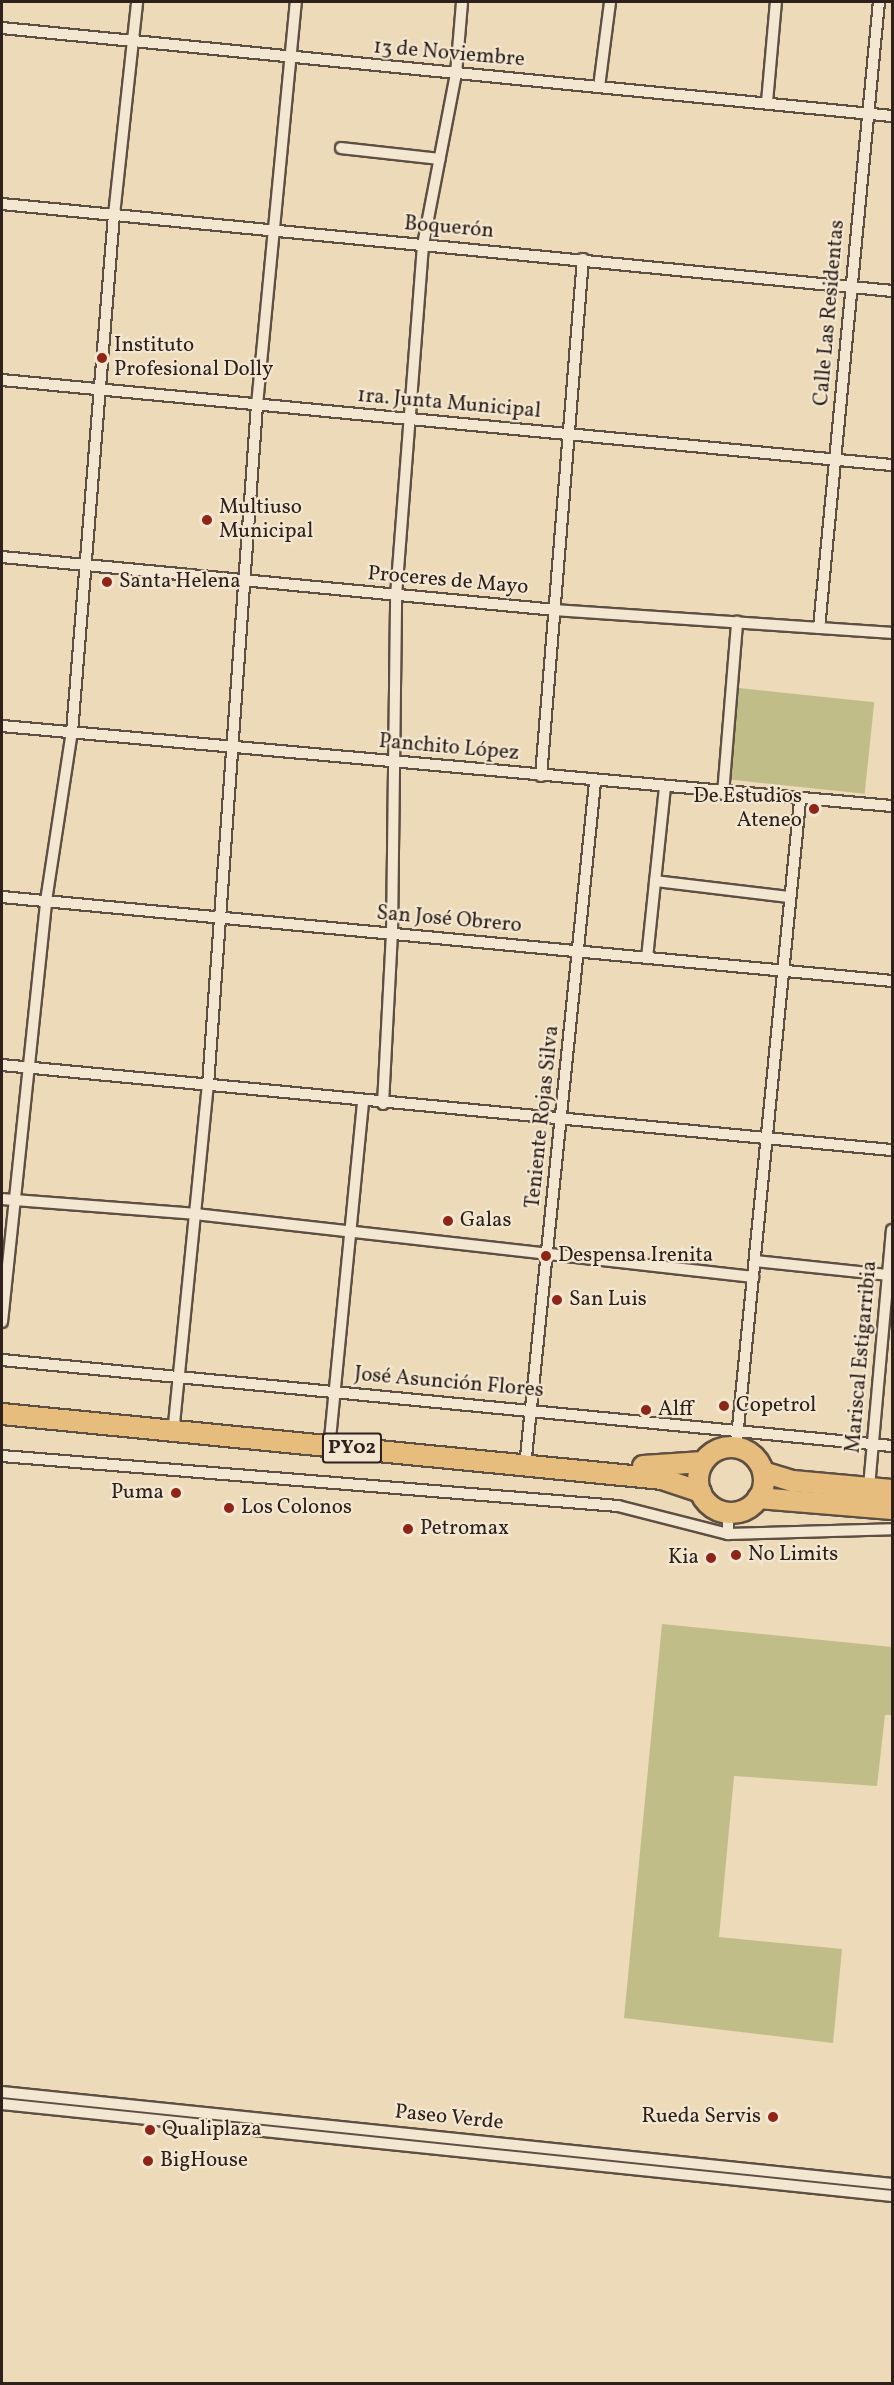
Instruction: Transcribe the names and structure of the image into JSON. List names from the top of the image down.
{
  "streets": {
    "highway": ["PY02"],
    "street": [
      "13 de Noviembre",
      "Boquerón",
      "Calle Las Residentas",
      "1ra. Junta Municipal",
      "Proceres de Mayo",
      "Panchito López",
      "San José Obrero",
      "Teniente Rojas Silva",
      "Mariscal Estigarribia",
      "José Asunción Flores",
      "Paseo Verde"
    ]
  },
  "crossings": [
    ["13 de Noviembre", "Calle Las Residentas"],
    ["Boquerón", "Calle Las Residentas"],
    ["Calle Las Residentas", "1ra. Junta Municipal"],
    ["Calle Las Residentas", "Proceres de Mayo"],
    ["Panchito López", "Teniente Rojas Silva"],
    ["San José Obrero", "Teniente Rojas Silva"],
    ["Teniente Rojas Silva", "José Asunción Flores"],
    ["Teniente Rojas Silva", "PY02"],
    ["Mariscal Estigarribia", "José Asunción Flores"],
    ["José Asunción Flores", "PY02"]
  ],
  "places": [
    "Instituto Profesional Dolly",
    "Multiuso Municipal",
    "Santa Helena",
    "De Estudios Ateneo",
    "Galas",
    "Despensa Irenita",
    "San Luis",
    "Copetrol",
    "Alff",
    "Puma",
    "Los Colonos",
    "Petromax",
    "No Limits",
    "Kia",
    "Rueda Servis",
    "Qualiplaza",
    "BigHouse"
  ]
}
